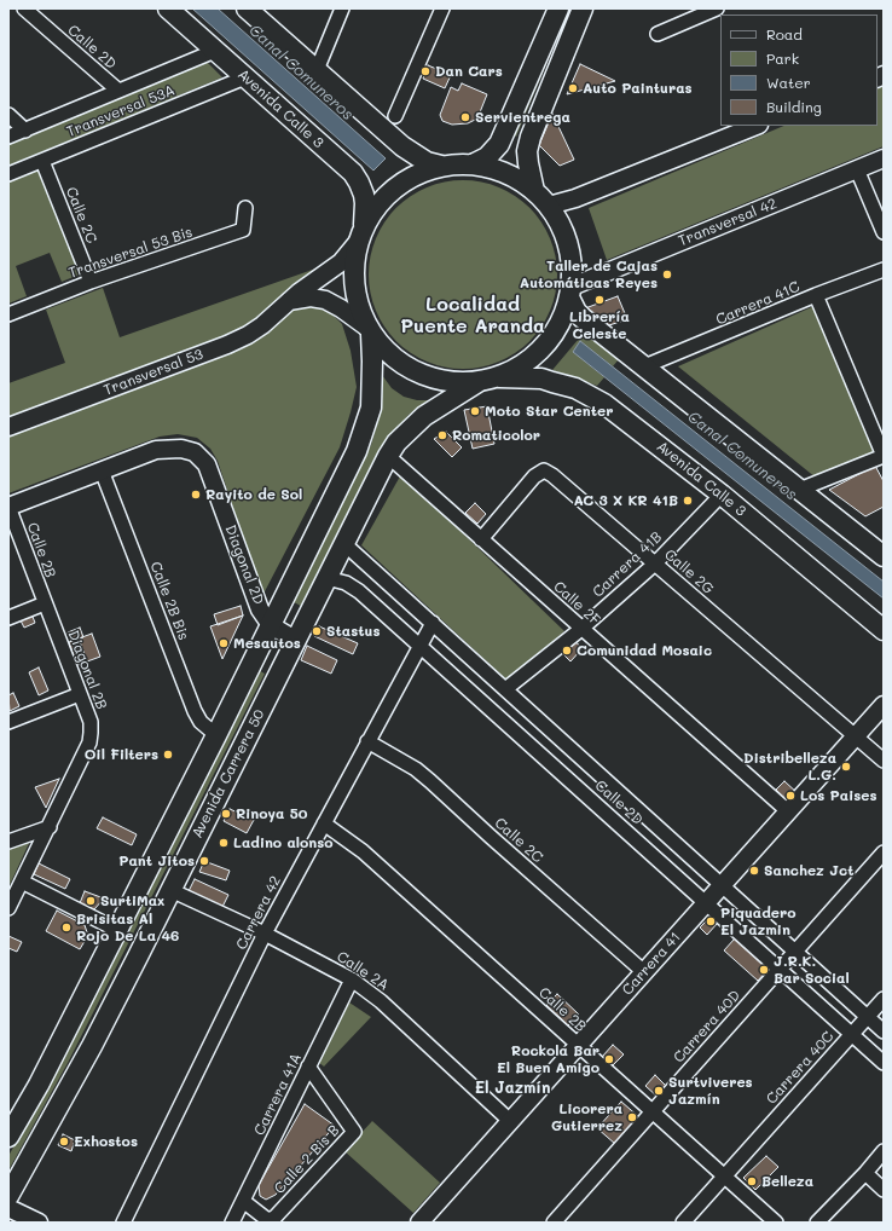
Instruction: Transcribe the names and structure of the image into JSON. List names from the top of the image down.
{
  "streets": {
    "main road": ["Avenida Calle 3", "Avenida Carrera 50"],
    "street": [
      "Calle 2D",
      "Transversal 53A",
      "Calle 2C",
      "Transversal 42",
      "Transversal 53 Bis",
      "Carrera 41C",
      "Transversal 53",
      "Calle 2B",
      "Diagonal 2D",
      "Carrera 41B",
      "Calle 2G",
      "Calle 2B Bis",
      "Calle 2F",
      "Diagonal 2B",
      "Carrera 42",
      "Carrera 41",
      "Calle 2A",
      "Carrera 40D",
      "Carrera 40C",
      "Carrera 41A",
      "Calle 2 Bis B"
    ]
  },
  "crossings": [
    ["Calle 2D", "Transversal 53A"],
    ["Calle 2D", "Carrera 41B"],
    ["Calle 2D", "Avenida Carrera 50"],
    ["Calle 2D", "Carrera 42"],
    ["Calle 2D", "Carrera 41"],
    ["Calle 2D", "Carrera 40D"],
    ["Calle 2D", "Carrera 40C"],
    ["Avenida Calle 3", "Transversal 53A"],
    ["Avenida Calle 3", "Transversal 53"],
    ["Avenida Calle 3", "Carrera 41B"],
    ["Avenida Calle 3", "Avenida Carrera 50"],
    ["Transversal 53A", "Calle 2C"],
    ["Calle 2C", "Transversal 53 Bis"],
    ["Calle 2C", "Carrera 42"],
    ["Calle 2C", "Carrera 41"],
    ["Transversal 42", "Avenida Carrera 50"],
    ["Transversal 53", "Avenida Carrera 50"],
    ["Calle 2B", "Diagonal 2B"],
    ["Calle 2B", "Carrera 42"],
    ["Calle 2B", "Carrera 41"],
    ["Calle 2B", "Carrera 40D"],
    ["Calle 2B", "Carrera 40C"],
    ["Diagonal 2D", "Calle 2B Bis"],
    ["Diagonal 2D", "Avenida Carrera 50"],
    ["Carrera 41B", "Calle 2G"],
    ["Carrera 41B", "Calle 2F"],
    ["Calle 2G", "Calle 2F"],
    ["Calle 2G", "Carrera 41"],
    ["Calle 2B Bis", "Avenida Carrera 50"],
    ["Calle 2F", "Avenida Carrera 50"],
    ["Calle 2F", "Carrera 41"],
    ["Avenida Carrera 50", "Calle 2A"],
    ["Carrera 42", "Calle 2A"],
    ["Carrera 41", "Calle 2A"],
    ["Calle 2A", "Carrera 41A"],
    ["Carrera 41A", "Calle 2 Bis B"]
  ],
  "districts": ["Localidad Puente Aranda", "El Jazmín"],
  "water": ["Canal Comuneros"],
  "places": [
    "Dan Cars",
    "Auto Painturas",
    "Servientrega",
    "Taller de Cajas Automáticas Reyes",
    "Librería Celeste",
    "Moto Star Center",
    "Romaticolor",
    "Rayito de Sol",
    "AC 3 X KR 41B",
    "Stastus",
    "Mesautos",
    "Comunidad Mosaic",
    "Oil Filters",
    "Distribelleza L.G.",
    "Los Paises",
    "Rinoya 50",
    "Ladino alonso",
    "Pant Jitos",
    "Sanchez Jct",
    "SurtiMax",
    "Piquadero El Jazmin",
    "Brisitas Al Rojo De La 46",
    "J.R.K. Bar Social",
    "Rockola Bar El Buen Amigo",
    "Surtviveres Jazmín",
    "Licorera Gutierrez",
    "Exhostos",
    "Belleza"
  ],
  "legend": [
    "Road",
    "Park",
    "Water",
    "Building"
  ]
}
